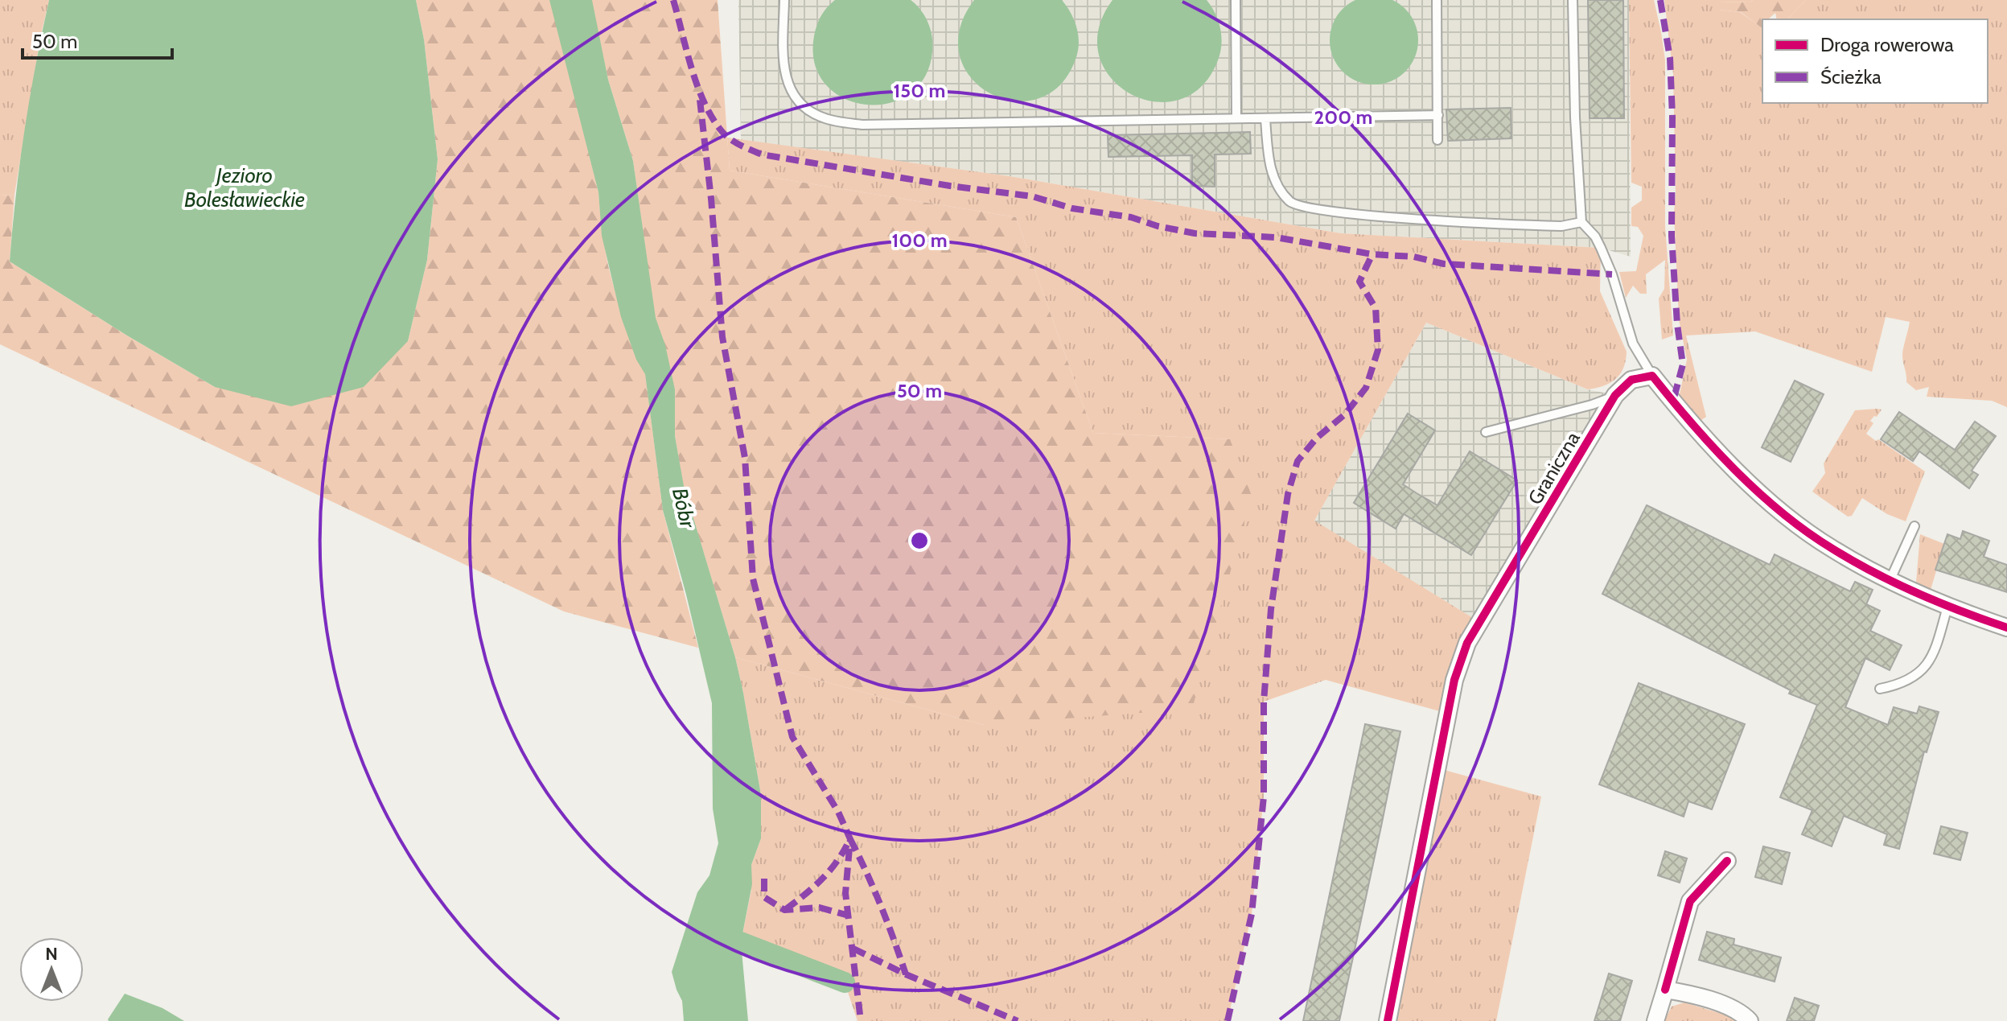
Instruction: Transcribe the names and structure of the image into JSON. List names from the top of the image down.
{
  "streets": {
    "street": ["Graniczna"]
  },
  "water": ["Jezioro Bolesławieckie", "Bóbr"],
  "legend": ["Droga rowerowa", "Ścieżka"],
  "scale_bar": "50 m",
  "north": "top",
  "rings": [
    "150 m",
    "200 m",
    "100 m",
    "50 m"
  ]
}
